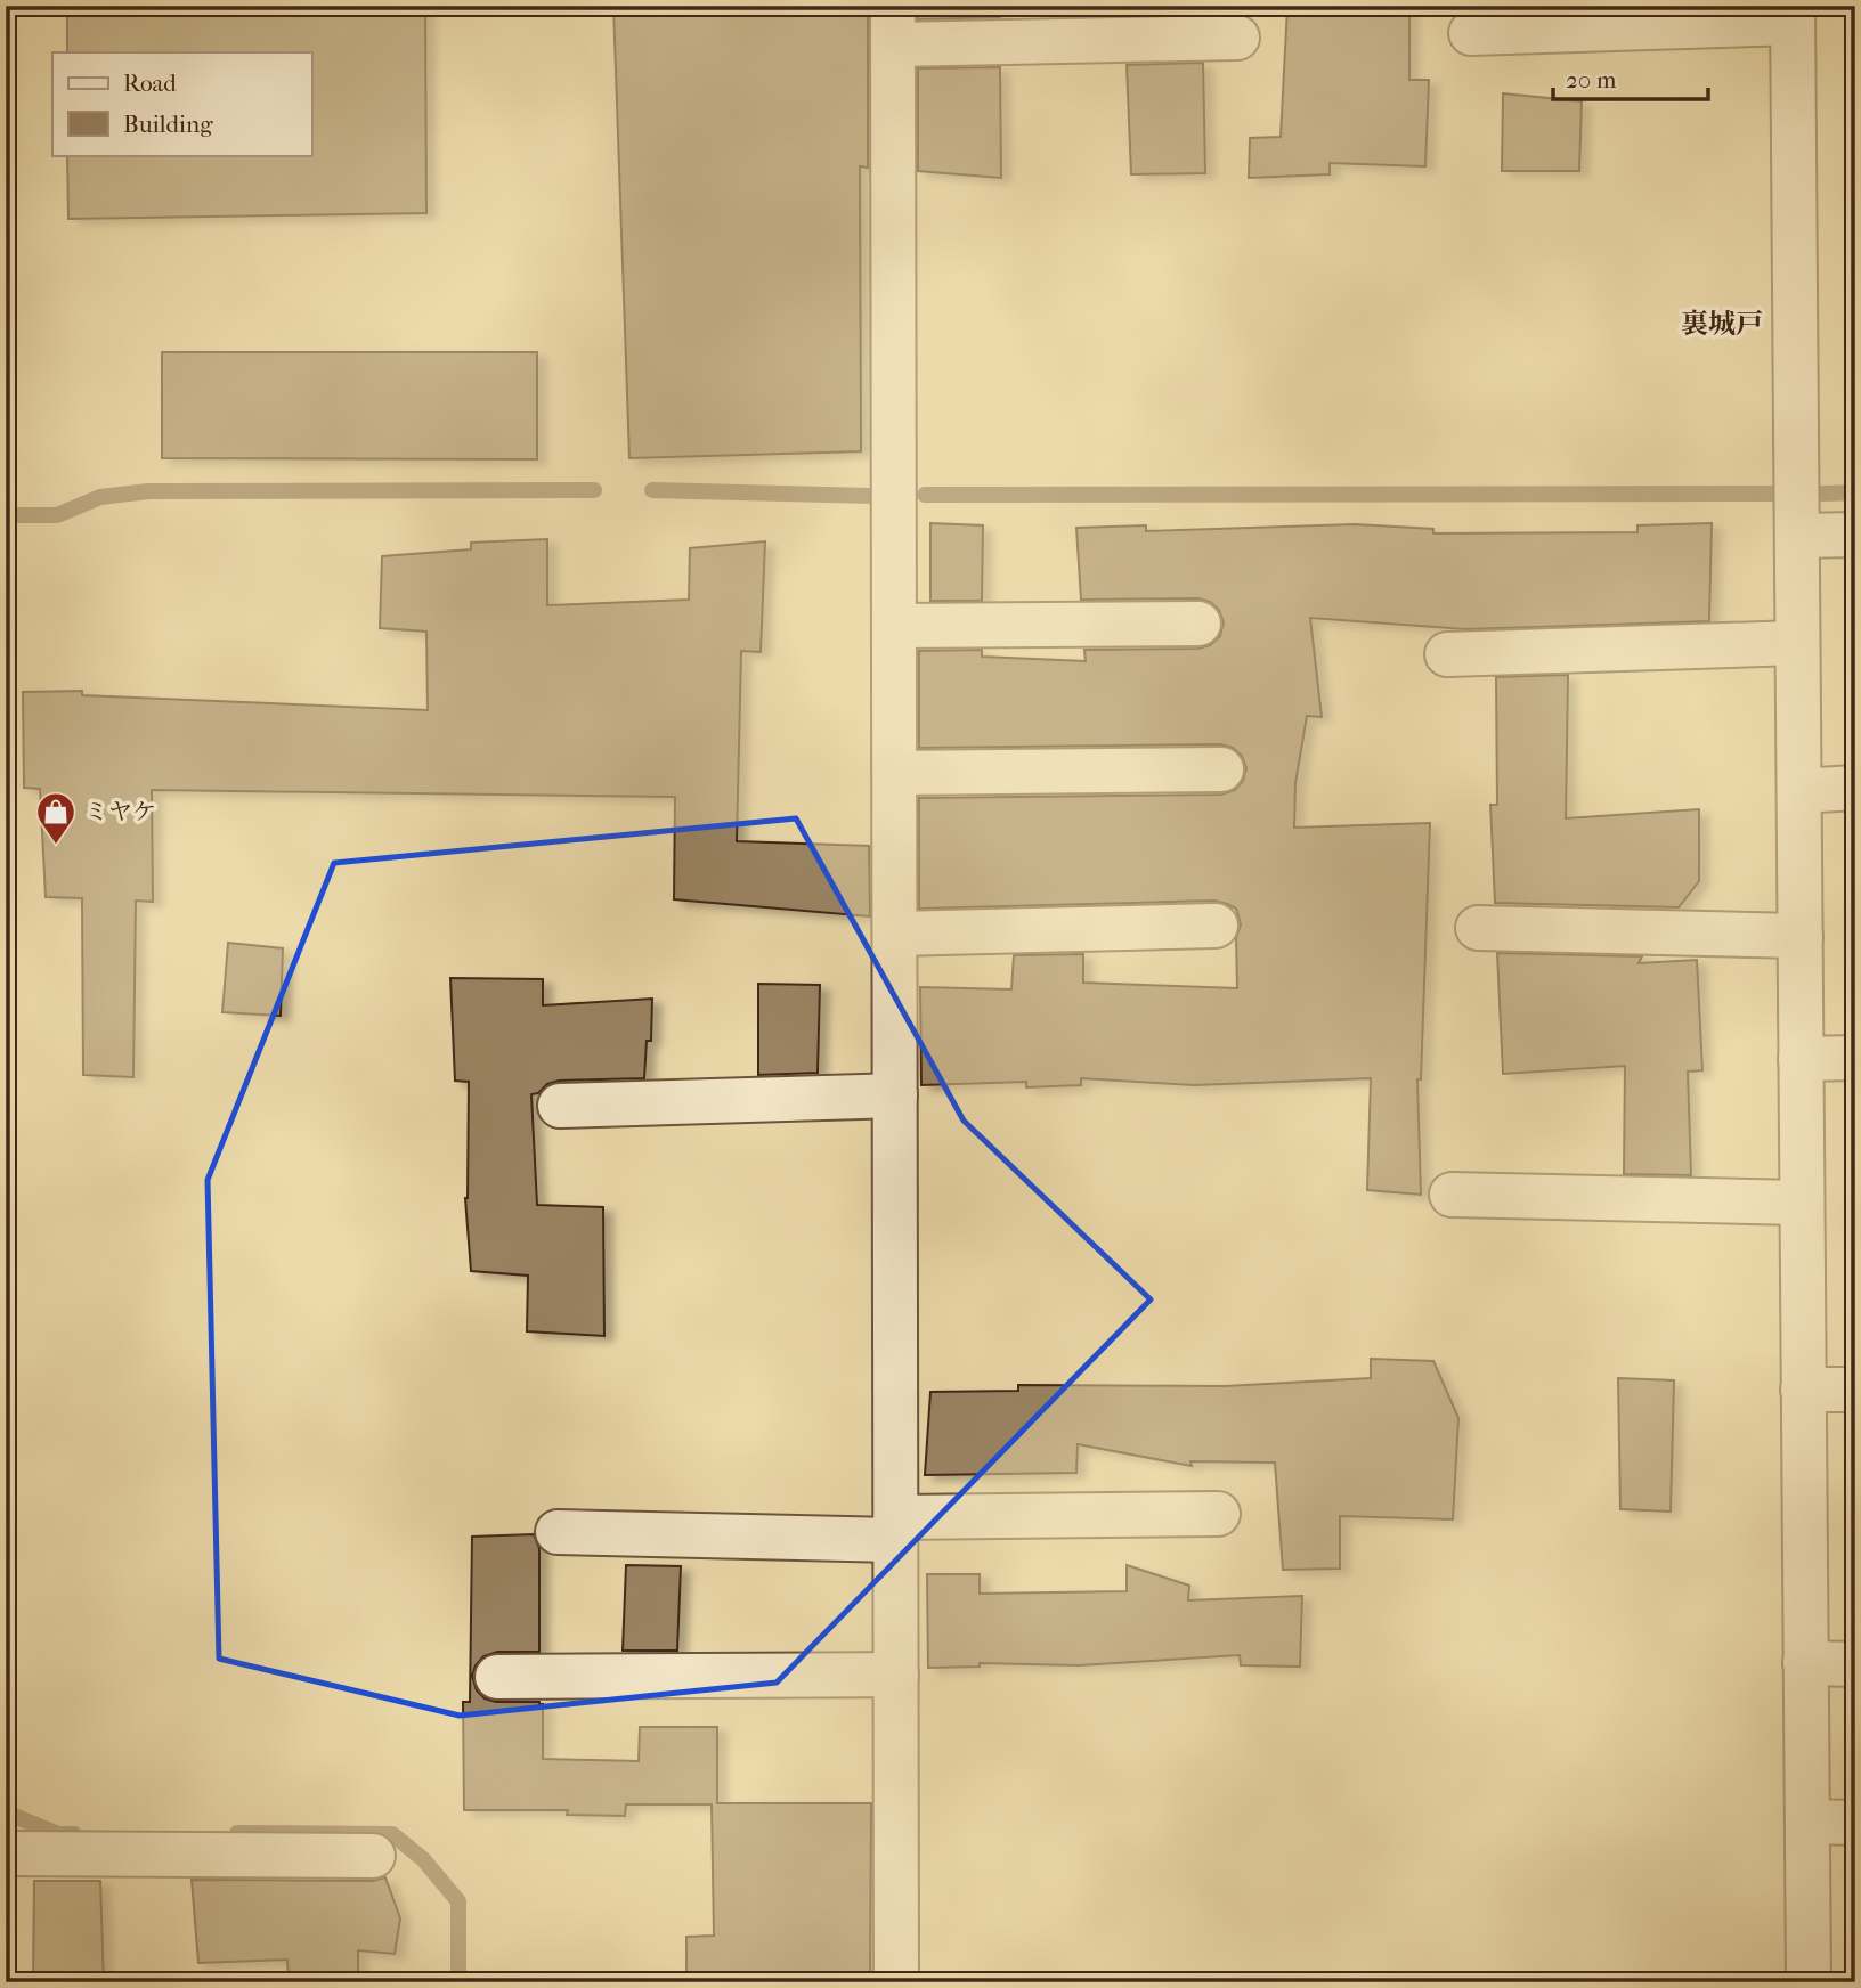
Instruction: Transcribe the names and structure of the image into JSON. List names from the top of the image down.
{
  "districts": ["裏城戸"],
  "places": {
    "shop": ["ミヤケ"]
  },
  "legend": ["Road", "Building"],
  "scale_bar": "20 m"
}
